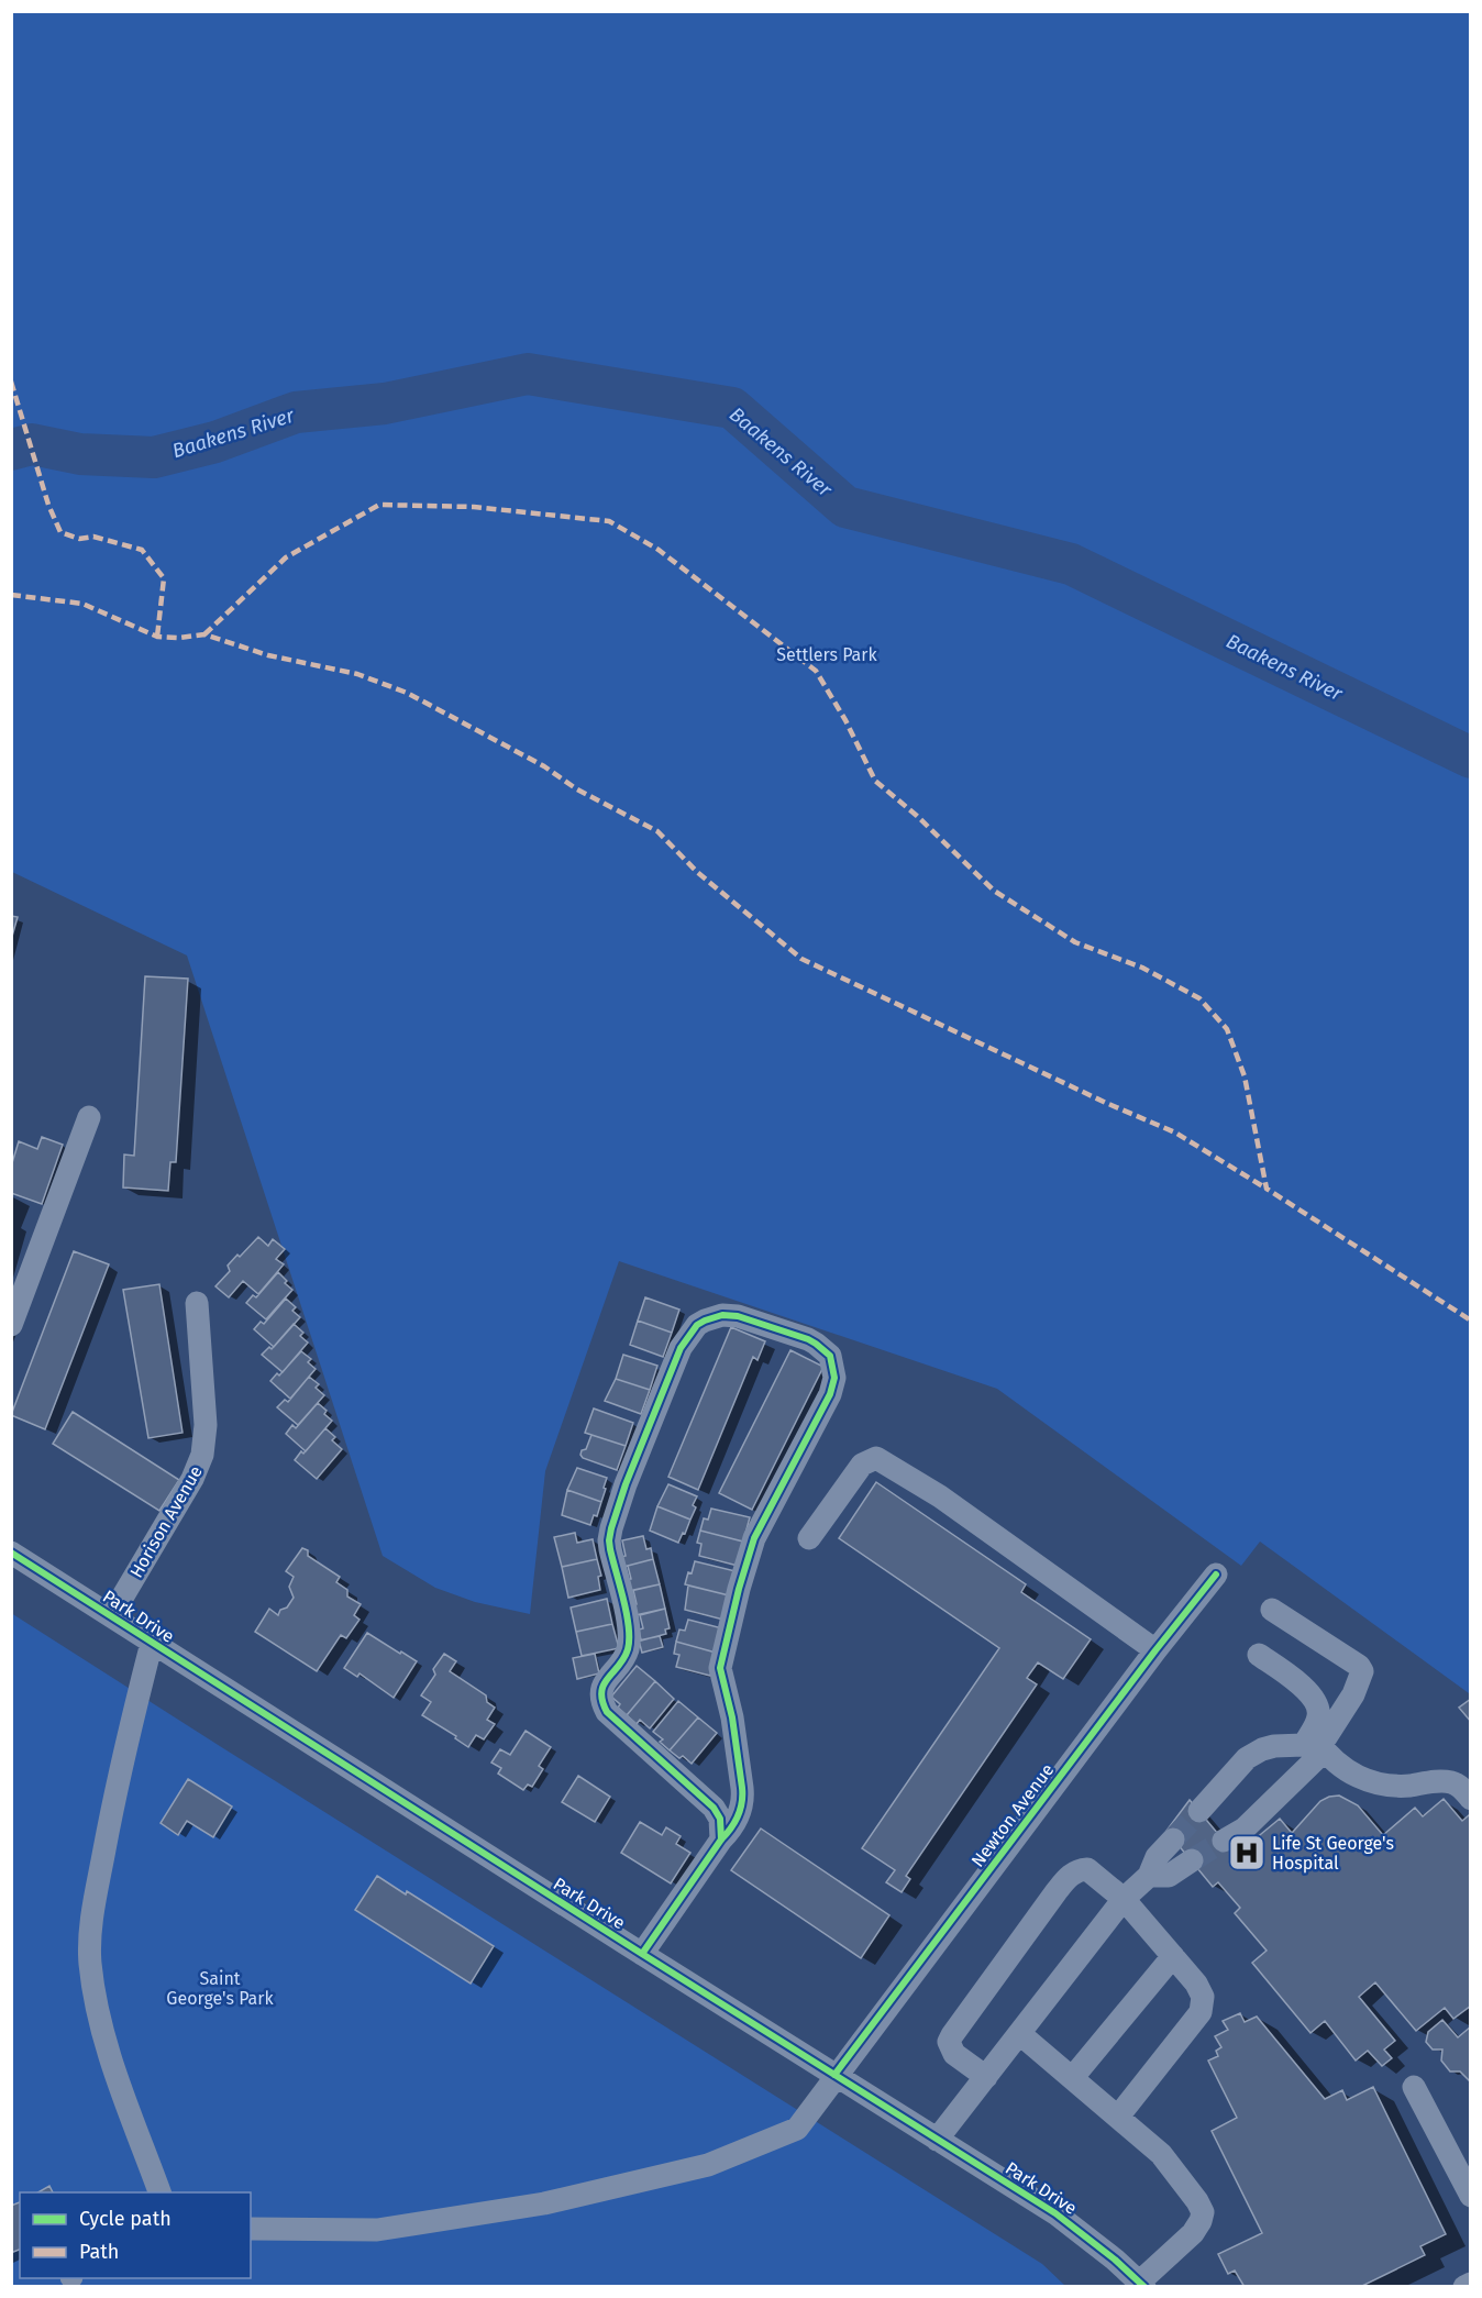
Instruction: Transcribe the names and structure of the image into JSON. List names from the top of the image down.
{
  "streets": {
    "street": ["Horison Avenue", "Park Drive", "Newton Avenue"]
  },
  "crossings": [
    ["Horison Avenue", "Park Drive"],
    ["Park Drive", "Newton Avenue"]
  ],
  "water": ["Baakens River"],
  "parks": ["Settlers Park", "Saint George's Park"],
  "places": {
    "hospital": ["Life St George's Hospital"]
  },
  "legend": ["Cycle path", "Path"]
}
